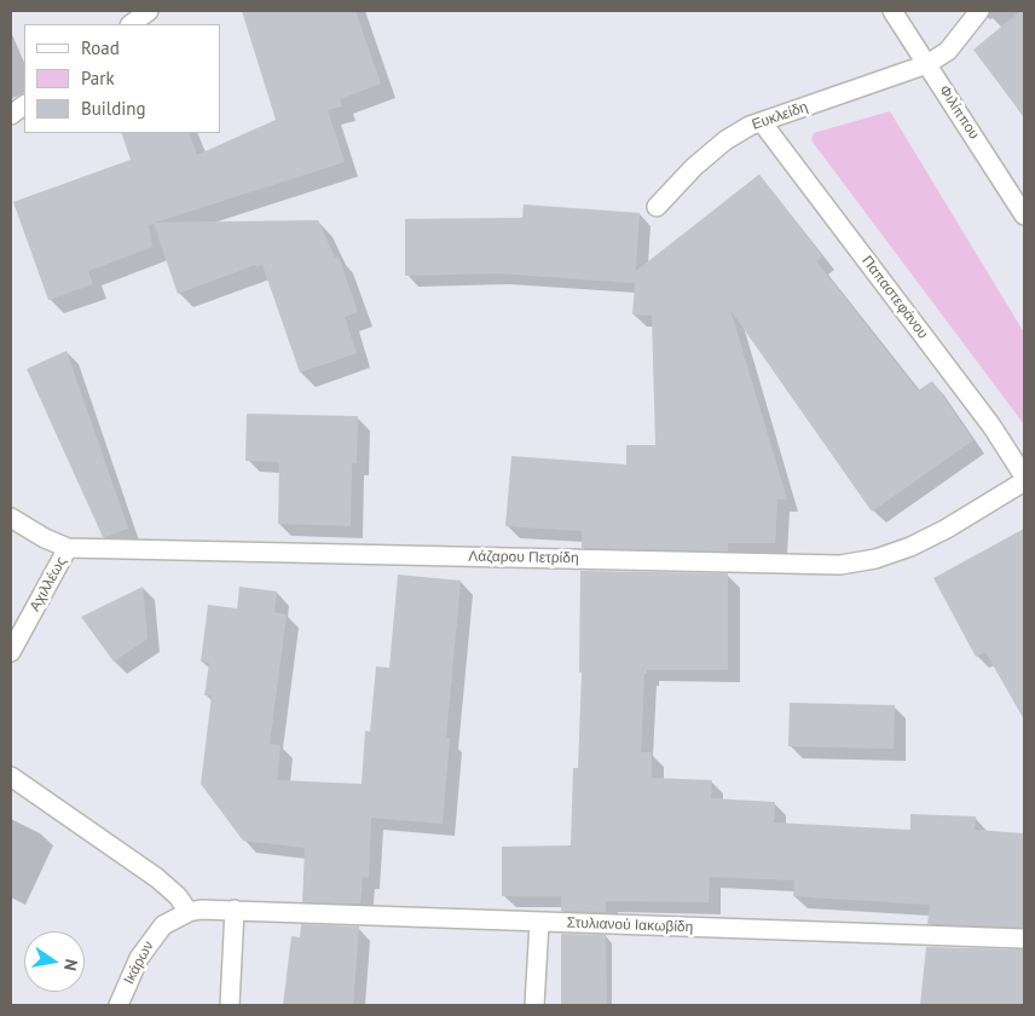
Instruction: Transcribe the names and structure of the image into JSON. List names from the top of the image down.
{
  "streets": {
    "street": [
      "Φιλίππου",
      "Ευκλείδη",
      "Παπαστεφάνου",
      "Λάζαρου Πετρίδη",
      "Αχιλλέως",
      "Στυλιανού Ιακωβίδη",
      "Ικάρων"
    ]
  },
  "crossings": [
    ["Φιλίππου", "Ευκλείδη"],
    ["Ευκλείδη", "Παπαστεφάνου"],
    ["Λάζαρου Πετρίδη", "Αχιλλέως"],
    ["Στυλιανού Ιακωβίδη", "Ικάρων"]
  ],
  "legend": ["Road", "Park", "Building"],
  "north": "right"
}
